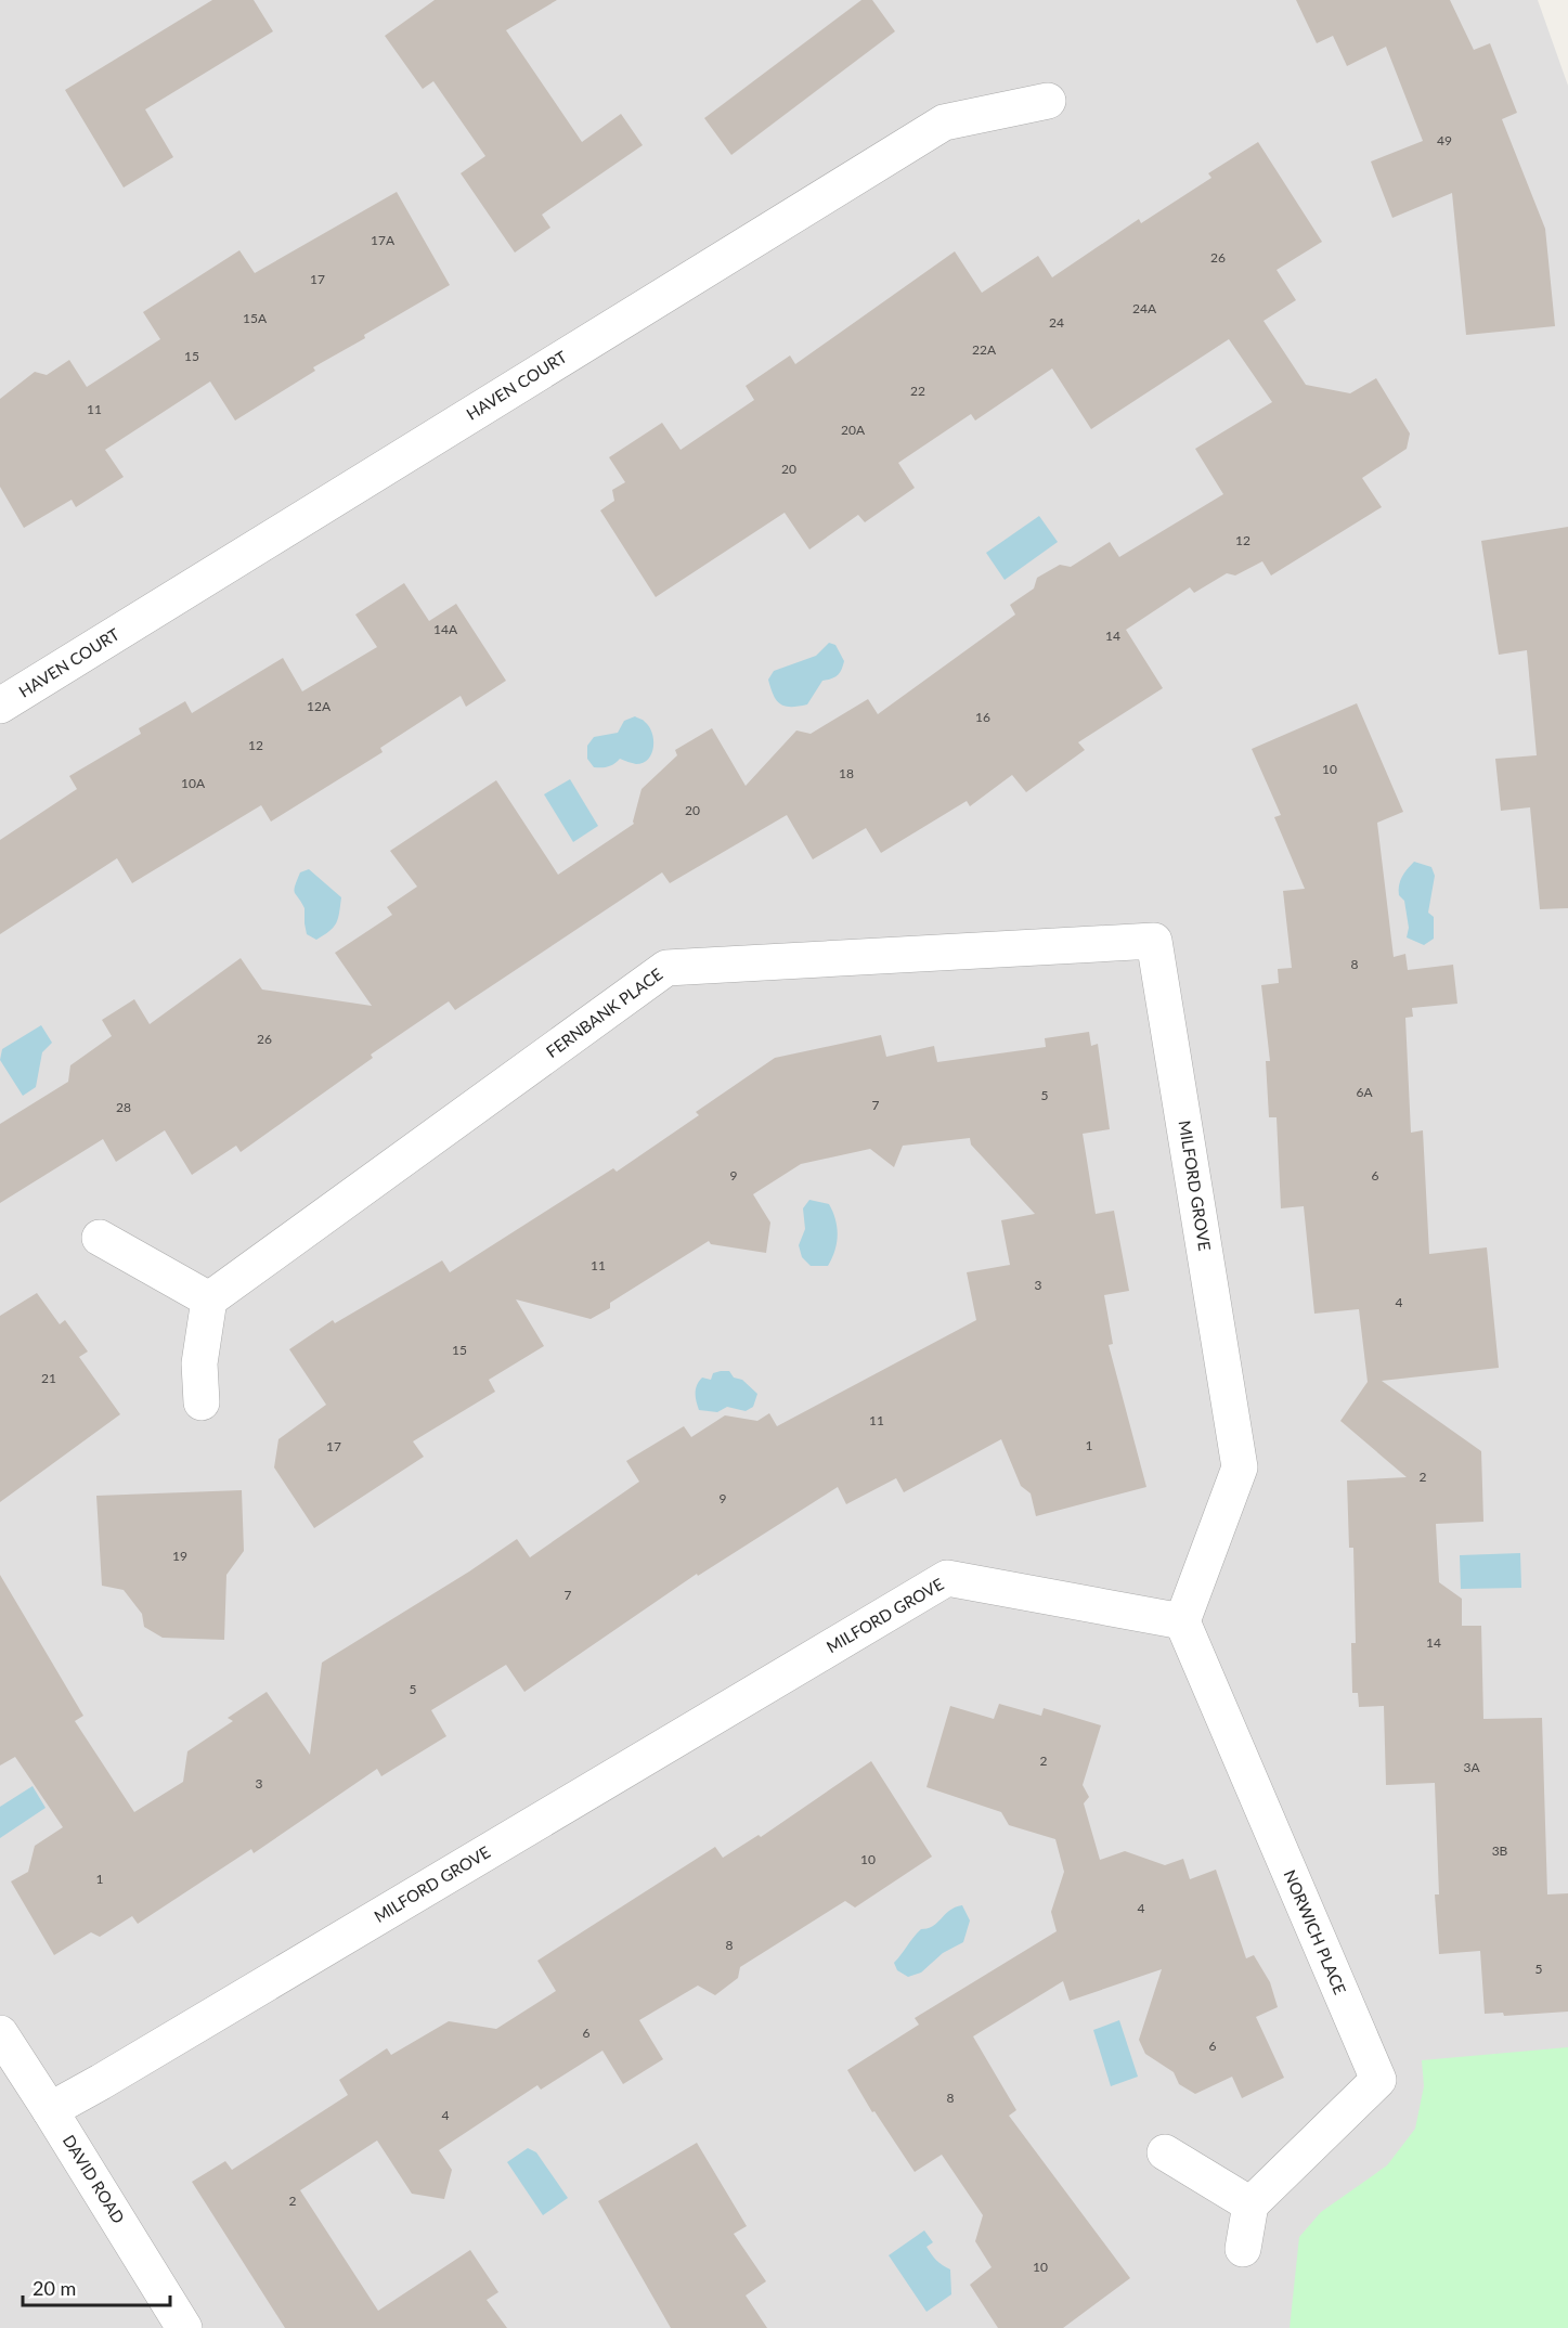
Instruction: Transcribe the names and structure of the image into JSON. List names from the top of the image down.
{
  "streets": {
    "street": [
      "HAVEN COURT",
      "FERNBANK PLACE",
      "MILFORD GROVE",
      "NORWICH PLACE",
      "DAVID ROAD"
    ]
  },
  "crossings": [
    ["FERNBANK PLACE", "MILFORD GROVE"],
    ["MILFORD GROVE", "NORWICH PLACE"],
    ["MILFORD GROVE", "DAVID ROAD"]
  ],
  "house_numbers": [
    "49",
    "17A",
    "26",
    "17",
    "24A",
    "15A",
    "24",
    "22A",
    "15",
    "22",
    "11",
    "20A",
    "20",
    "12",
    "14A",
    "14",
    "12A",
    "16",
    "12",
    "10",
    "18",
    "10A",
    "20",
    "8",
    "26",
    "6A",
    "5",
    "7",
    "28",
    "9",
    "6",
    "11",
    "3",
    "4",
    "15",
    "21",
    "11",
    "1",
    "17",
    "2",
    "9",
    "19",
    "7",
    "14",
    "5",
    "2",
    "3A",
    "3",
    "3B",
    "10",
    "1",
    "4",
    "8",
    "5",
    "6",
    "6",
    "8",
    "4",
    "2",
    "10"
  ],
  "scale_bar": "20 m"
}
